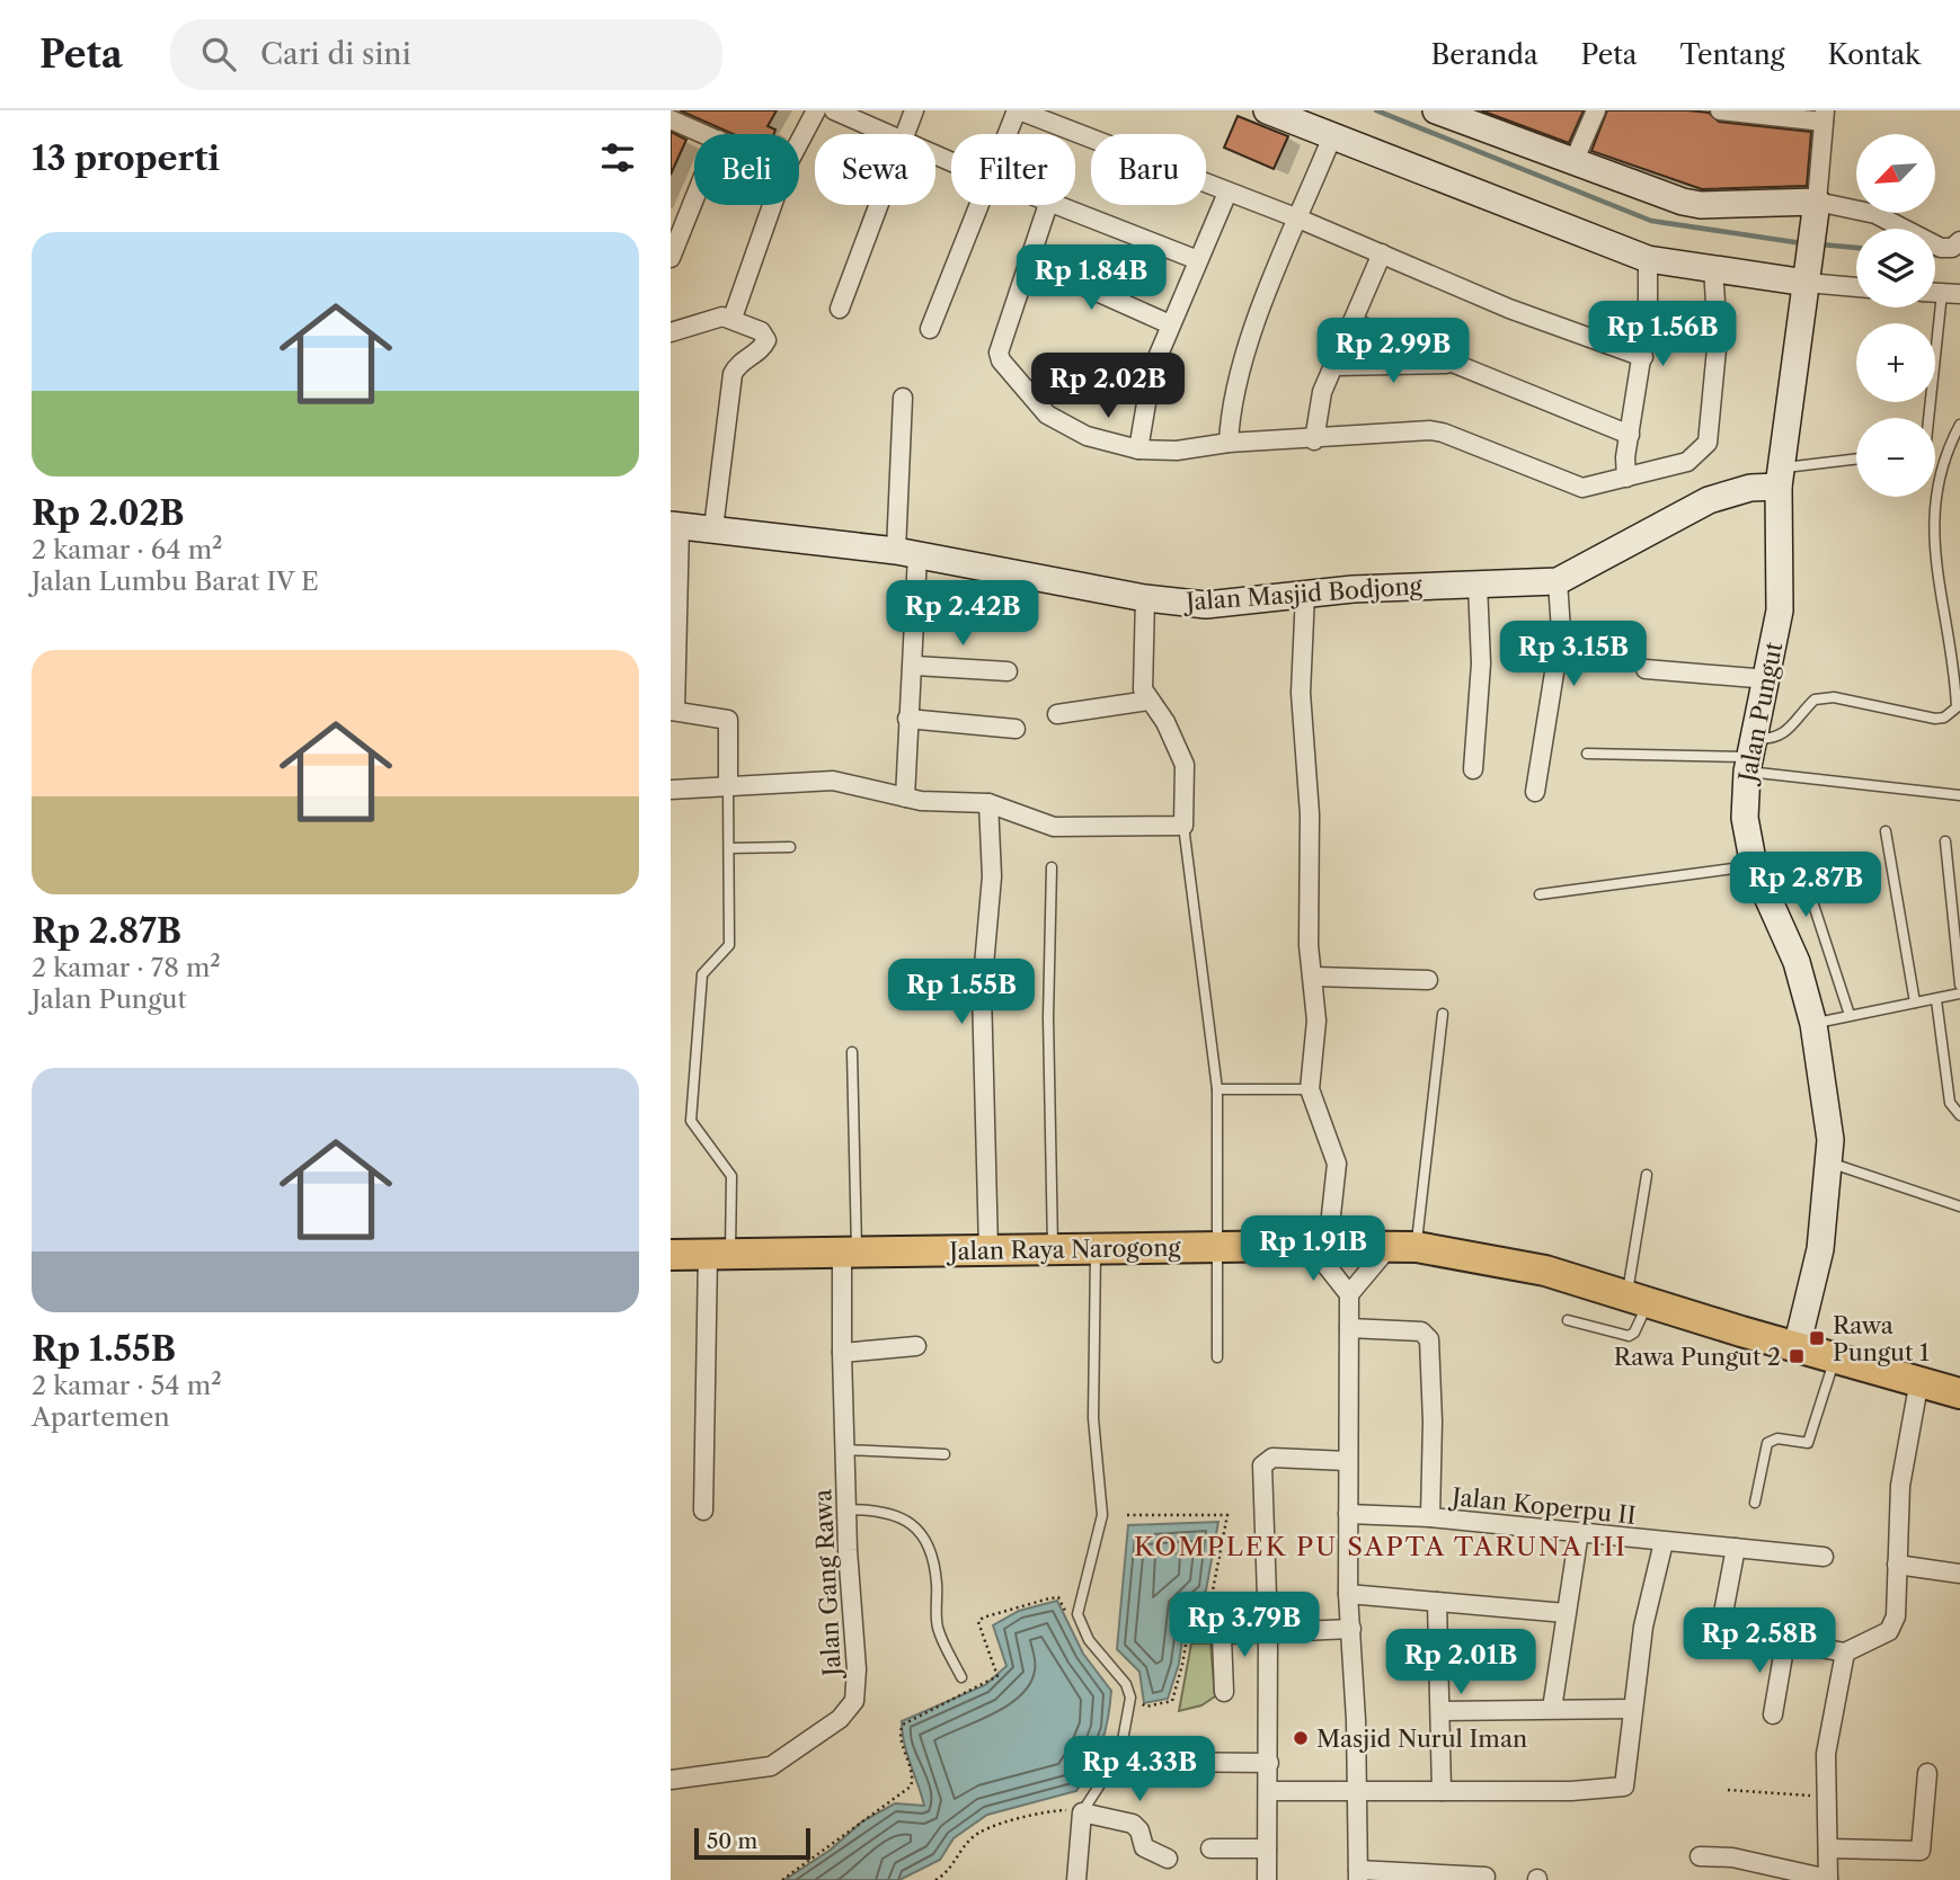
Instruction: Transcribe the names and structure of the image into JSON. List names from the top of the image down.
{
  "streets": {
    "main road": ["Jalan Raya Narogong"],
    "street": [
      "Jalan Masjid Bodjong",
      "Jalan Pungut",
      "Jalan Koperpu II",
      "Jalan Gang Rawa"
    ]
  },
  "crossings": [
    ["Jalan Masjid Bodjong", "Jalan Pungut"],
    ["Jalan Pungut", "Jalan Raya Narogong"],
    ["Jalan Raya Narogong", "Jalan Gang Rawa"]
  ],
  "districts": ["KOMPLEK PU SAPTA TARUNA III"],
  "places": {
    "transit": ["Rawa Pungut 1", "Rawa Pungut 2"],
    "other": ["Masjid Nurul Iman"]
  },
  "scale_bar": "50 m",
  "north": "bottom left",
  "page": {
    "header": "Peta",
    "search": "Cari di sini",
    "nav": [
      "Beranda",
      "Peta",
      "Tentang",
      "Kontak"
    ],
    "heading": "13 properti",
    "map_buttons": ["+", "−"],
    "chip": [
      "Beli",
      "Sewa",
      "Filter",
      "Baru"
    ],
    "list": [
      {
        "name": "Rp 2.02B",
        "note": "2 kamar · 64 m² · Jalan Lumbu Barat IV E"
      },
      {
        "name": "Rp 2.87B",
        "note": "2 kamar · 78 m² · Jalan Pungut"
      },
      {
        "name": "Rp 1.55B",
        "note": "2 kamar · 54 m² · Apartemen"
      }
    ],
    "price": [
      "Rp 1.84B",
      "Rp 1.56B",
      "Rp 2.99B",
      "Rp 2.02B",
      "Rp 2.42B",
      "Rp 3.15B",
      "Rp 2.87B",
      "Rp 1.55B",
      "Rp 1.91B",
      "Rp 3.79B",
      "Rp 2.58B",
      "Rp 2.01B",
      "Rp 4.33B"
    ],
    "scale": "50 m"
  }
}
